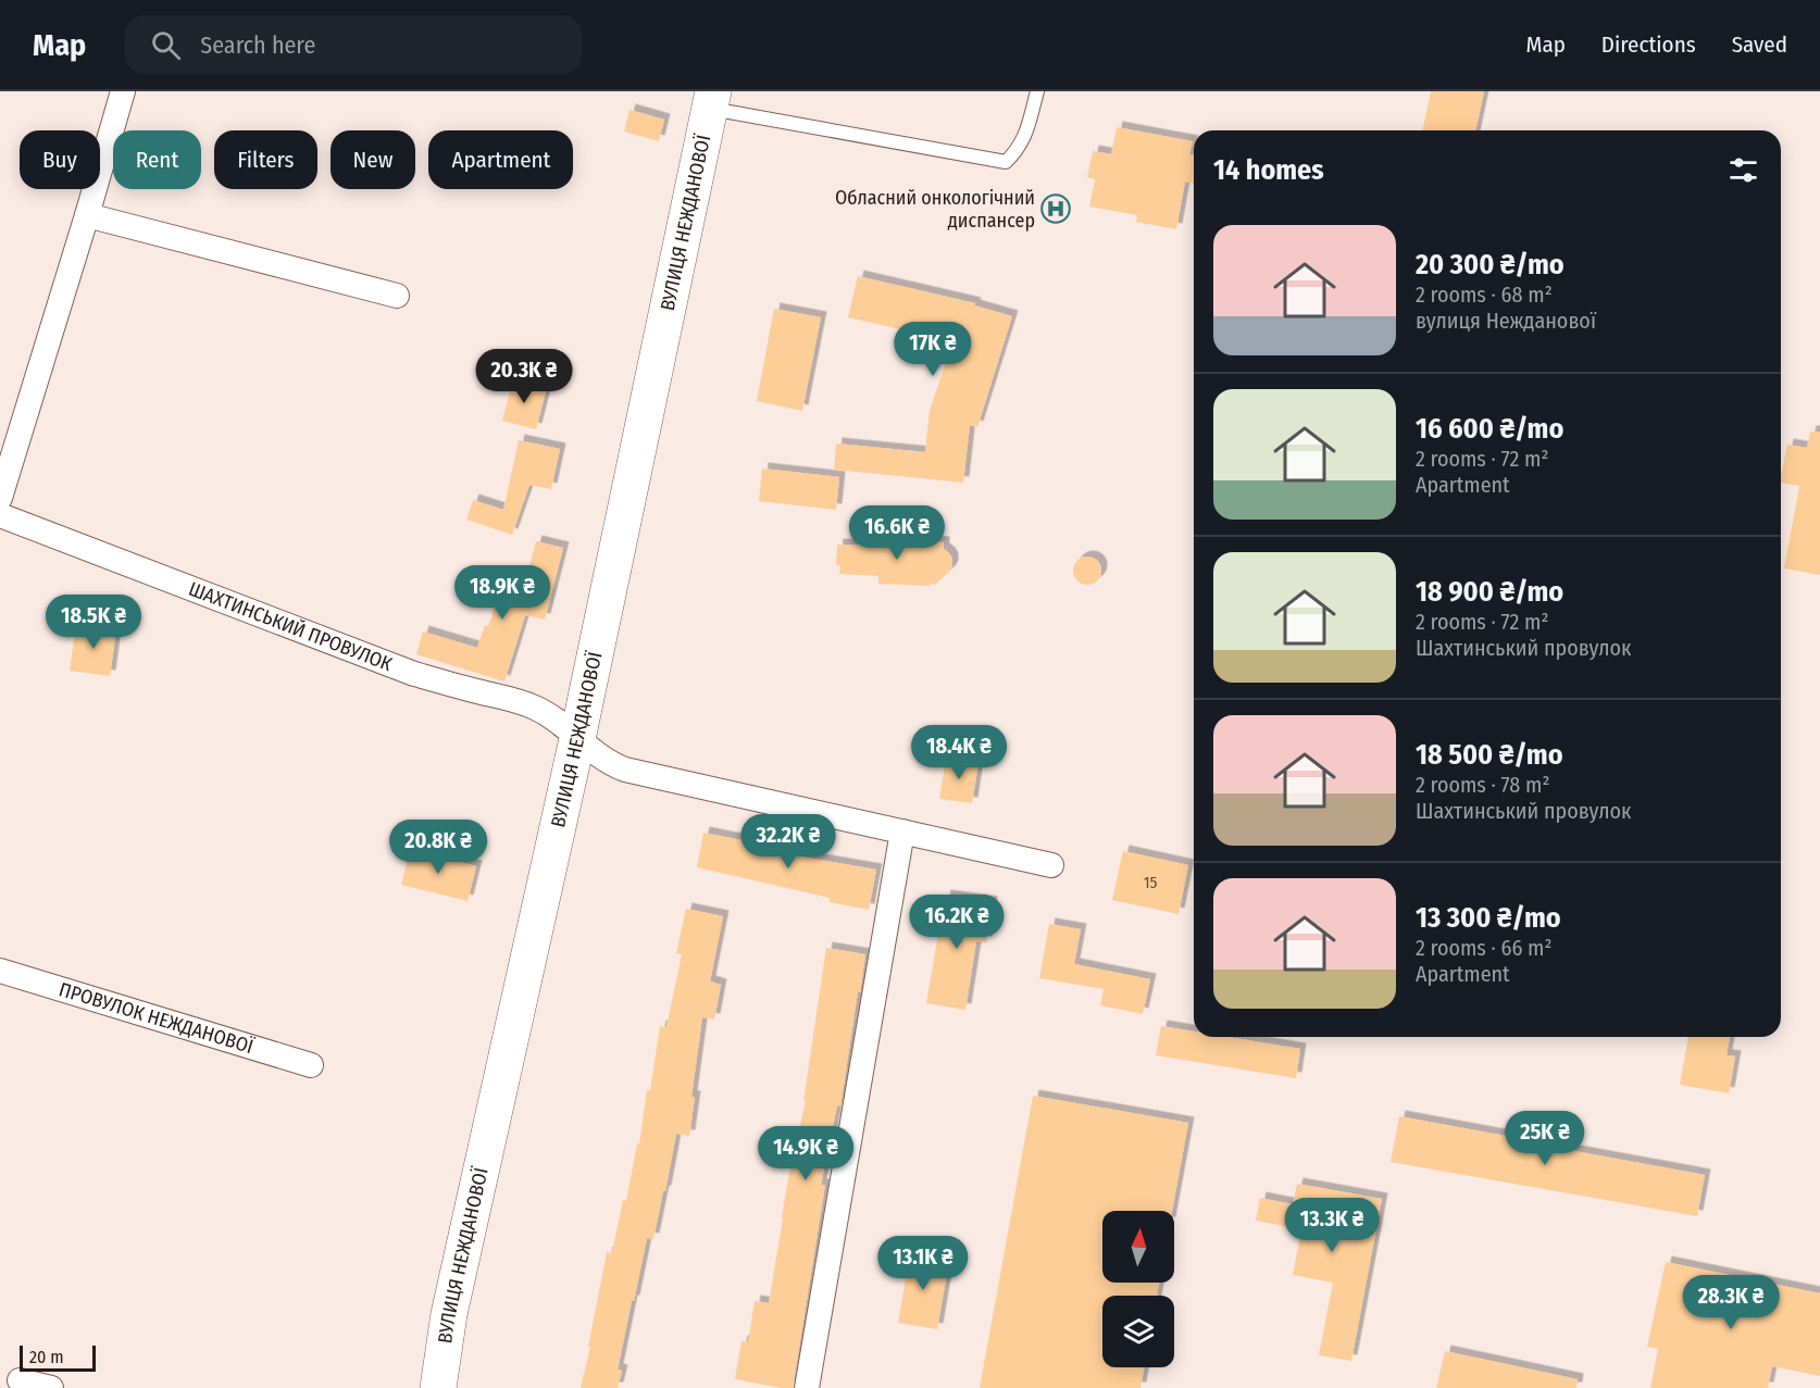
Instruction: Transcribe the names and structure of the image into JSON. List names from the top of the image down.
{
  "streets": {
    "street": ["ВУЛИЦЯ НЕЖДАНОВОЇ", "ШАХТИНСЬКИЙ ПРОВУЛОК", "ПРОВУЛОК НЕЖДАНОВОЇ"]
  },
  "crossings": [
    ["ВУЛИЦЯ НЕЖДАНОВОЇ", "ШАХТИНСЬКИЙ ПРОВУЛОК"]
  ],
  "places": {
    "hospital": ["Обласний онкологічний диспансер"]
  },
  "house_numbers": ["15"],
  "scale_bar": "20 m",
  "north": "top",
  "page": {
    "header": "Map",
    "search": "Search here",
    "nav": ["Map", "Directions", "Saved"],
    "chip": [
      "Buy",
      "Rent",
      "Filters",
      "New",
      "Apartment"
    ],
    "heading": "14 homes",
    "list": [
      {
        "name": "20 300 ₴/mo",
        "note": "2 rooms · 68 m² · вулиця Нежданової"
      },
      {
        "name": "16 600 ₴/mo",
        "note": "2 rooms · 72 m² · Apartment"
      },
      {
        "name": "18 900 ₴/mo",
        "note": "2 rooms · 72 m² · Шахтинський провулок"
      },
      {
        "name": "18 500 ₴/mo",
        "note": "2 rooms · 78 m² · Шахтинський провулок"
      },
      {
        "name": "13 300 ₴/mo",
        "note": "2 rooms · 66 m² · Apartment"
      }
    ],
    "price": [
      "17K ₴",
      "20.3K ₴",
      "16.6K ₴",
      "18.9K ₴",
      "18.5K ₴",
      "18.4K ₴",
      "32.2K ₴",
      "20.8K ₴",
      "16.2K ₴",
      "25K ₴",
      "14.9K ₴",
      "13.3K ₴",
      "13.1K ₴",
      "28.3K ₴"
    ],
    "scale": "20 m"
  }
}
